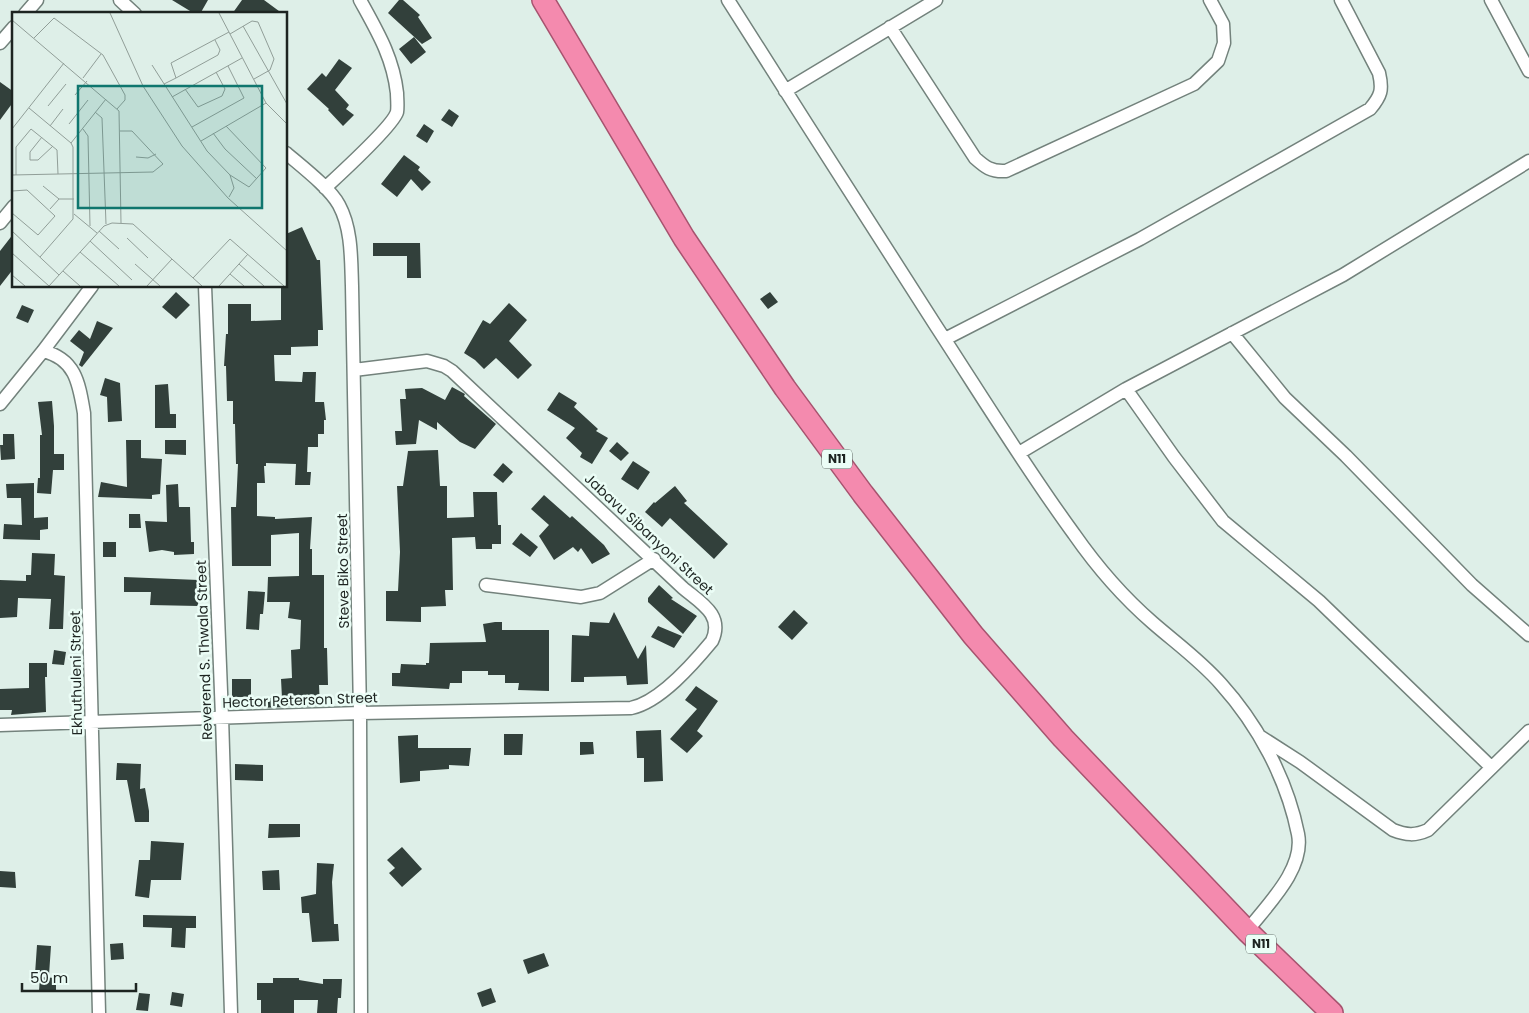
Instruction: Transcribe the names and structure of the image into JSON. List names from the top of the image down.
{
  "streets": {
    "highway": ["N11"],
    "street": [
      "Jabavu Sibanyoni Street",
      "Steve Biko Street",
      "Reverend S. Thwala Street",
      "Ekhuthuleni Street",
      "Hector Peterson Street"
    ]
  },
  "crossings": [
    ["Jabavu Sibanyoni Street", "Steve Biko Street"],
    ["Jabavu Sibanyoni Street", "Hector Peterson Street"],
    ["Steve Biko Street", "Hector Peterson Street"],
    ["Reverend S. Thwala Street", "Hector Peterson Street"],
    ["Ekhuthuleni Street", "Hector Peterson Street"]
  ],
  "scale_bar": "50 m"
}
